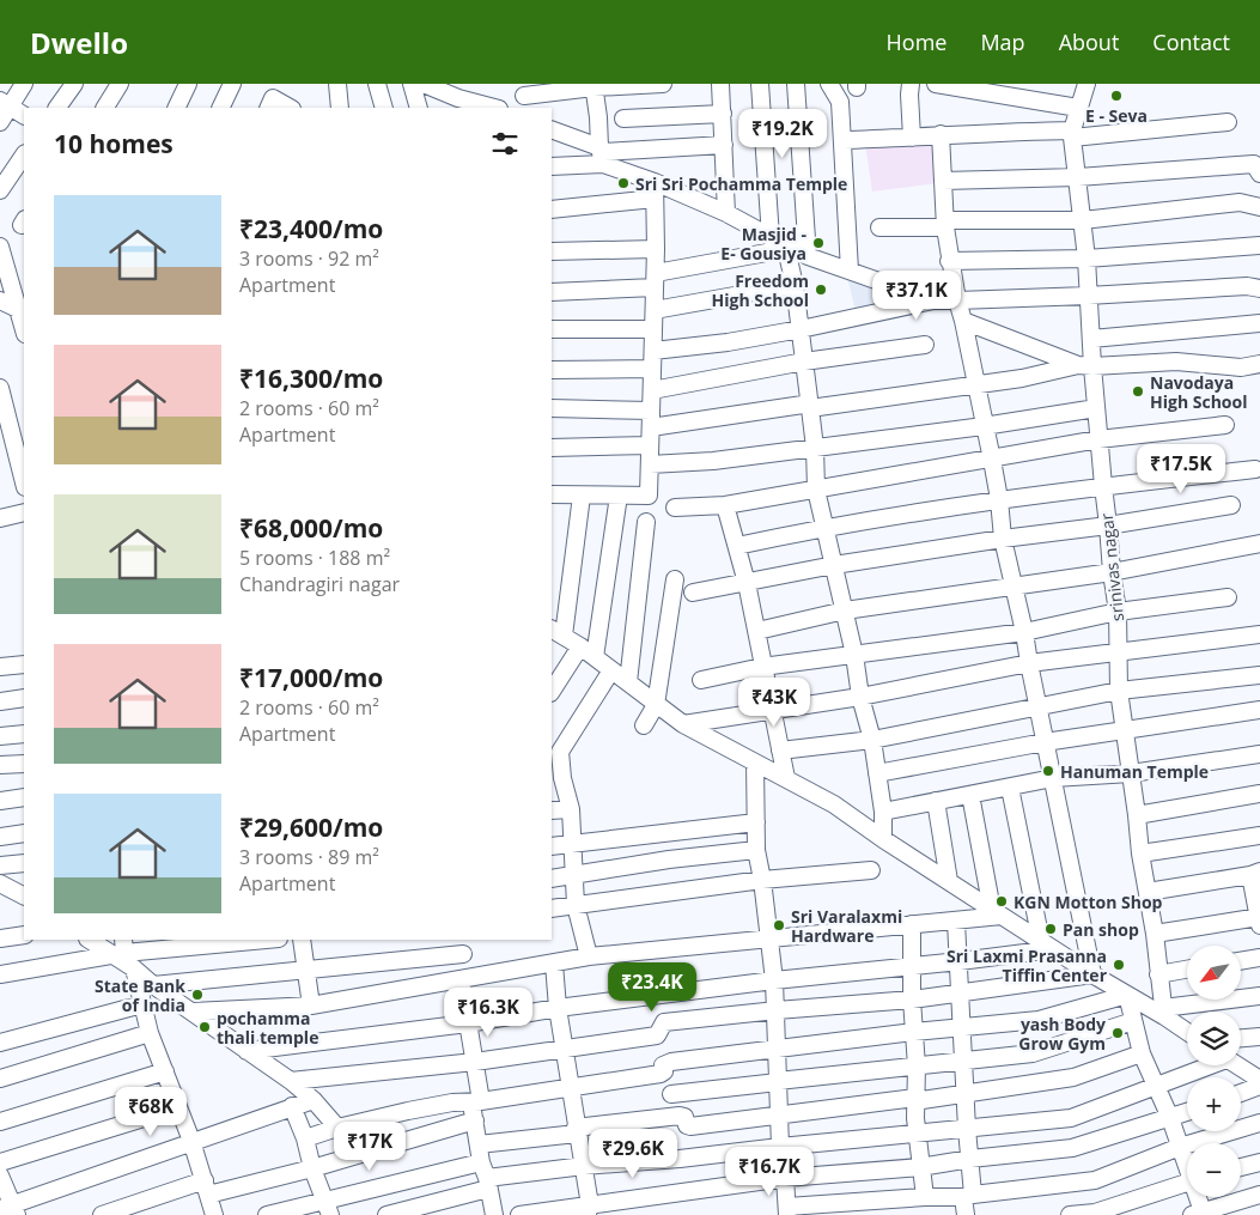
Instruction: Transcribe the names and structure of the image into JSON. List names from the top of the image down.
{
  "streets": {
    "street": ["srinivas nagar"]
  },
  "places": [
    "E - Seva",
    "Sri Sri Pochamma Temple",
    "Masjid - E- Gousiya",
    "Freedom High School",
    "Navodaya High School",
    "Hanuman Temple",
    "KGN Motton Shop",
    "Sri Varalaxmi Hardware",
    "Pan shop",
    "Sri Laxmi Prasanna Tiffin Center",
    "State Bank of India",
    "pochamma thali temple",
    "yash Body Grow Gym"
  ],
  "north": "bottom left",
  "page": {
    "header": "Dwello",
    "nav": [
      "Home",
      "Map",
      "About",
      "Contact"
    ],
    "heading": "10 homes",
    "price": [
      "₹19.2K",
      "₹37.1K",
      "₹17.5K",
      "₹43K",
      "₹23.4K",
      "₹16.3K",
      "₹68K",
      "₹17K",
      "₹29.6K",
      "₹16.7K"
    ],
    "list": [
      {
        "name": "₹23,400/mo",
        "note": "3 rooms · 92 m² · Apartment"
      },
      {
        "name": "₹16,300/mo",
        "note": "2 rooms · 60 m² · Apartment"
      },
      {
        "name": "₹68,000/mo",
        "note": "5 rooms · 188 m² · Chandragiri nagar"
      },
      {
        "name": "₹17,000/mo",
        "note": "2 rooms · 60 m² · Apartment"
      },
      {
        "name": "₹29,600/mo",
        "note": "3 rooms · 89 m² · Apartment"
      }
    ],
    "map_buttons": ["+", "−"]
  }
}
